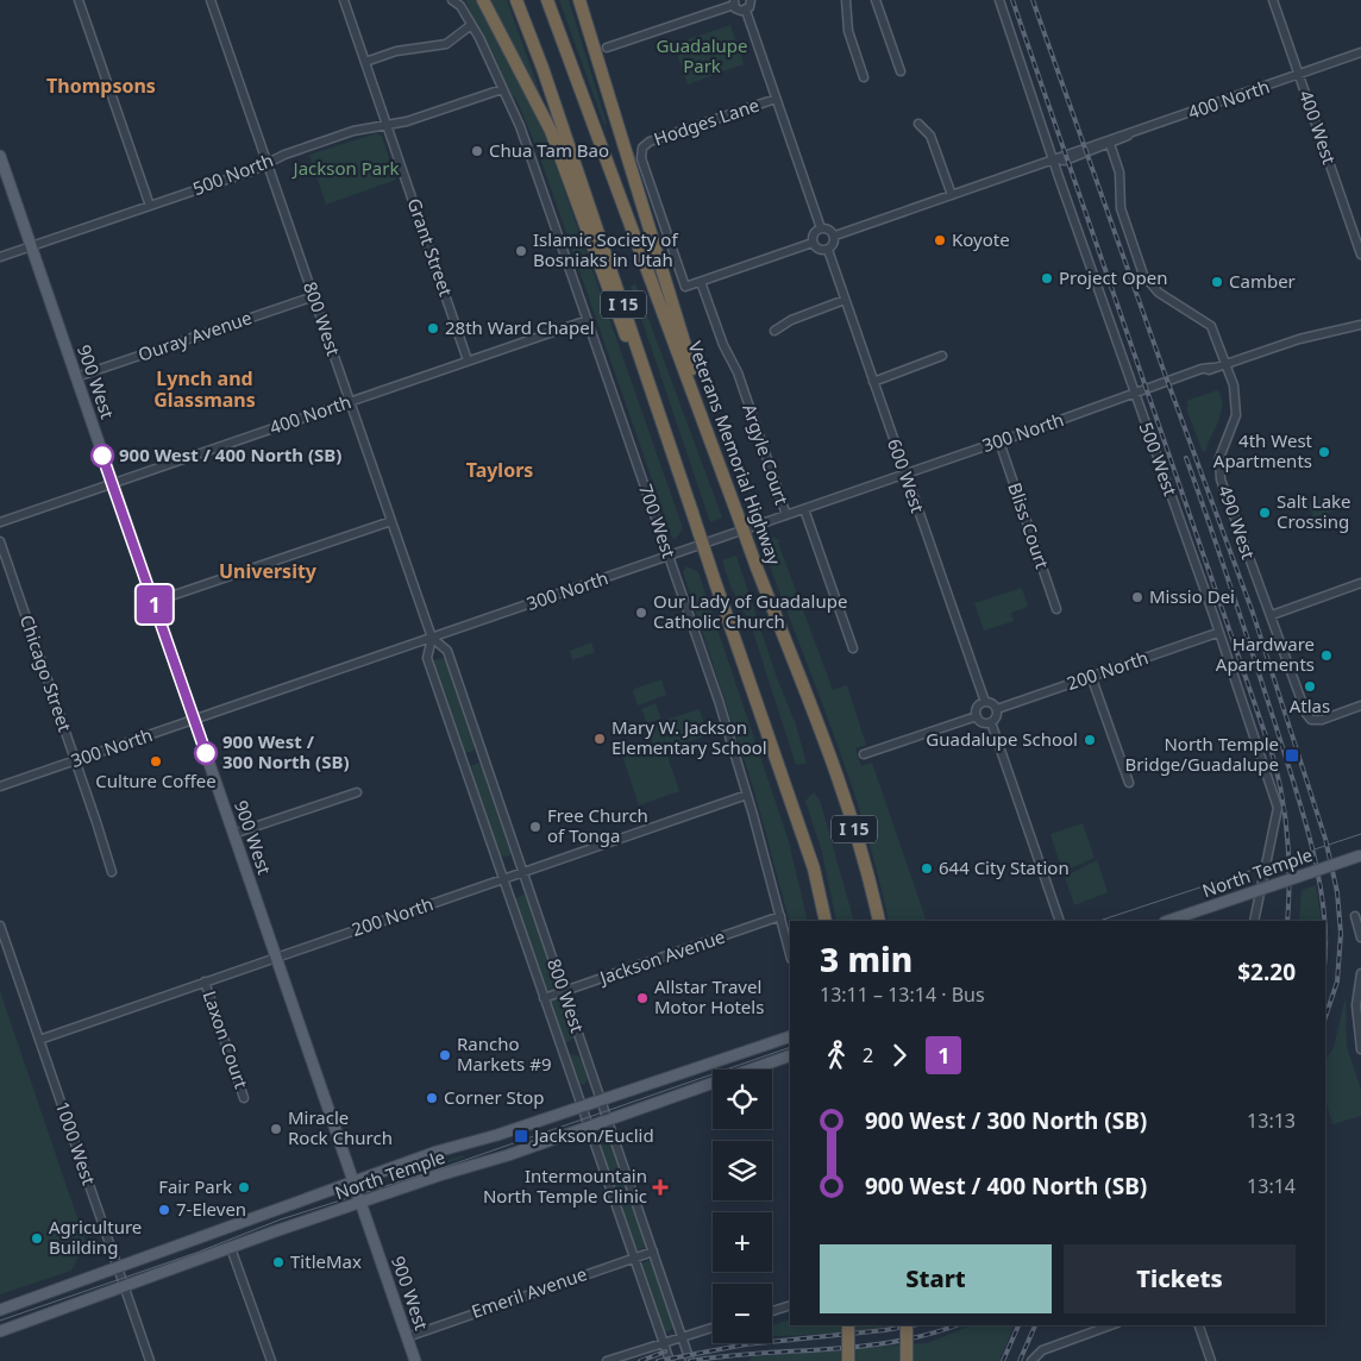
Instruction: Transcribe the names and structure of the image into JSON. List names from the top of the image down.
{
  "streets": {
    "highway": ["I 15", "Veterans Memorial Highway"],
    "main road": ["900 West", "North Temple"],
    "street": [
      "400 North",
      "Hodges Lane",
      "400 West",
      "500 North",
      "Grant Street",
      "800 West",
      "Ouray Avenue",
      "300 North",
      "Argyle Court",
      "500 West",
      "600 West",
      "700 West",
      "490 West",
      "Bliss Court",
      "200 North",
      "Chicago Street",
      "Jackson Avenue",
      "Laxon Court",
      "1000 West",
      "Emeril Avenue"
    ]
  },
  "crossings": [
    ["400 North", "400 West"],
    ["400 North", "Grant Street"],
    ["400 North", "800 West"],
    ["400 North", "900 West"],
    ["400 North", "500 West"],
    ["400 North", "600 West"],
    ["400 North", "700 West"],
    ["400 North", "490 West"],
    ["Hodges Lane", "Argyle Court"],
    ["500 North", "Grant Street"],
    ["500 North", "800 West"],
    ["500 North", "900 West"],
    ["500 North", "700 West"],
    ["800 West", "Ouray Avenue"],
    ["800 West", "300 North"],
    ["800 West", "200 North"],
    ["800 West", "North Temple"],
    ["800 West", "Jackson Avenue"],
    ["800 West", "Emeril Avenue"],
    ["Ouray Avenue", "900 West"],
    ["900 West", "300 North"],
    ["900 West", "200 North"],
    ["900 West", "North Temple"],
    ["900 West", "Emeril Avenue"],
    ["300 North", "Argyle Court"],
    ["300 North", "500 West"],
    ["300 North", "600 West"],
    ["300 North", "700 West"],
    ["300 North", "490 West"],
    ["300 North", "Bliss Court"],
    ["300 North", "Chicago Street"],
    ["500 West", "200 North"],
    ["600 West", "200 North"],
    ["700 West", "200 North"],
    ["700 West", "Jackson Avenue"],
    ["200 North", "Laxon Court"],
    ["200 North", "1000 West"],
    ["North Temple", "1000 West"]
  ],
  "districts": [
    "Thompsons",
    "Lynch and Glassmans",
    "Taylors",
    "University"
  ],
  "parks": ["Guadalupe Park", "Jackson Park"],
  "places": {
    "other": [
      "Chua Tam Bao",
      "Koyote",
      "Islamic Society of Bosniaks in Utah",
      "Project Open",
      "Camber",
      "28th Ward Chapel",
      "4th West Apartments",
      "900 West / 400 North (SB)",
      "Salt Lake Crossing",
      "Missio Dei",
      "Our Lady of Guadalupe Catholic Church",
      "Hardware Apartments",
      "Atlas",
      "Mary W. Jackson Elementary School",
      "Guadalupe School",
      "900 West / 300 North (SB)",
      "Culture Coffee",
      "Free Church of Tonga",
      "644 City Station",
      "Allstar Travel Motor Hotels",
      "Rancho Markets #9",
      "Corner Stop",
      "Miracle Rock Church",
      "Fair Park",
      "7-Eleven",
      "Agriculture Building",
      "TitleMax"
    ],
    "transit": ["North Temple Bridge/Guadalupe", "Jackson/Euclid"],
    "health": ["Intermountain North Temple Clinic"]
  },
  "lines": ["bus line 1"],
  "page": {
    "on_map": "1",
    "heading": ["3 min", "13:11 – 13:14 · Bus", "$2.20"],
    "legs": ["2", "1"],
    "map_buttons": ["+", "−"],
    "list": [
      {
        "name": "900 West / 300 North (SB)",
        "value": "13:13"
      },
      {
        "name": "900 West / 400 North (SB)",
        "value": "13:14"
      }
    ],
    "buttons": ["Start", "Tickets"]
  }
}
